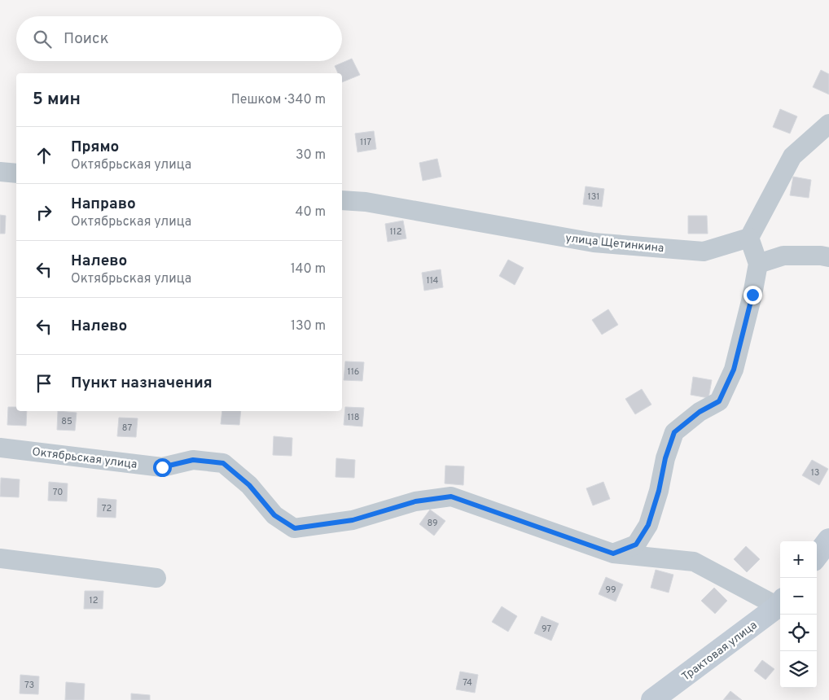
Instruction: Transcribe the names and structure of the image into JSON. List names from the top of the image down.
{
  "streets": {
    "street": ["улица Щетинкина", "Октябрьская улица", "Трактовая улица"]
  },
  "crossings": [
    ["Октябрьская улица", "Трактовая улица"]
  ],
  "house_numbers": [
    "117",
    "131",
    "112",
    "114",
    "116",
    "118",
    "85",
    "87",
    "13",
    "70",
    "72",
    "89",
    "99",
    "12",
    "97",
    "74",
    "73"
  ],
  "page": {
    "search": "Поиск",
    "heading": ["5 мин", "Пешком · 340 m"],
    "list": [
      ["Прямо", "Октябрьская улица", "30 m"],
      ["Направо", "Октябрьская улица", "40 m"],
      ["Налево", "Октябрьская улица", "140 m"],
      ["Налево", "130 m"],
      "Пункт назначения"
    ],
    "map_buttons": ["+", "−"]
  }
}
